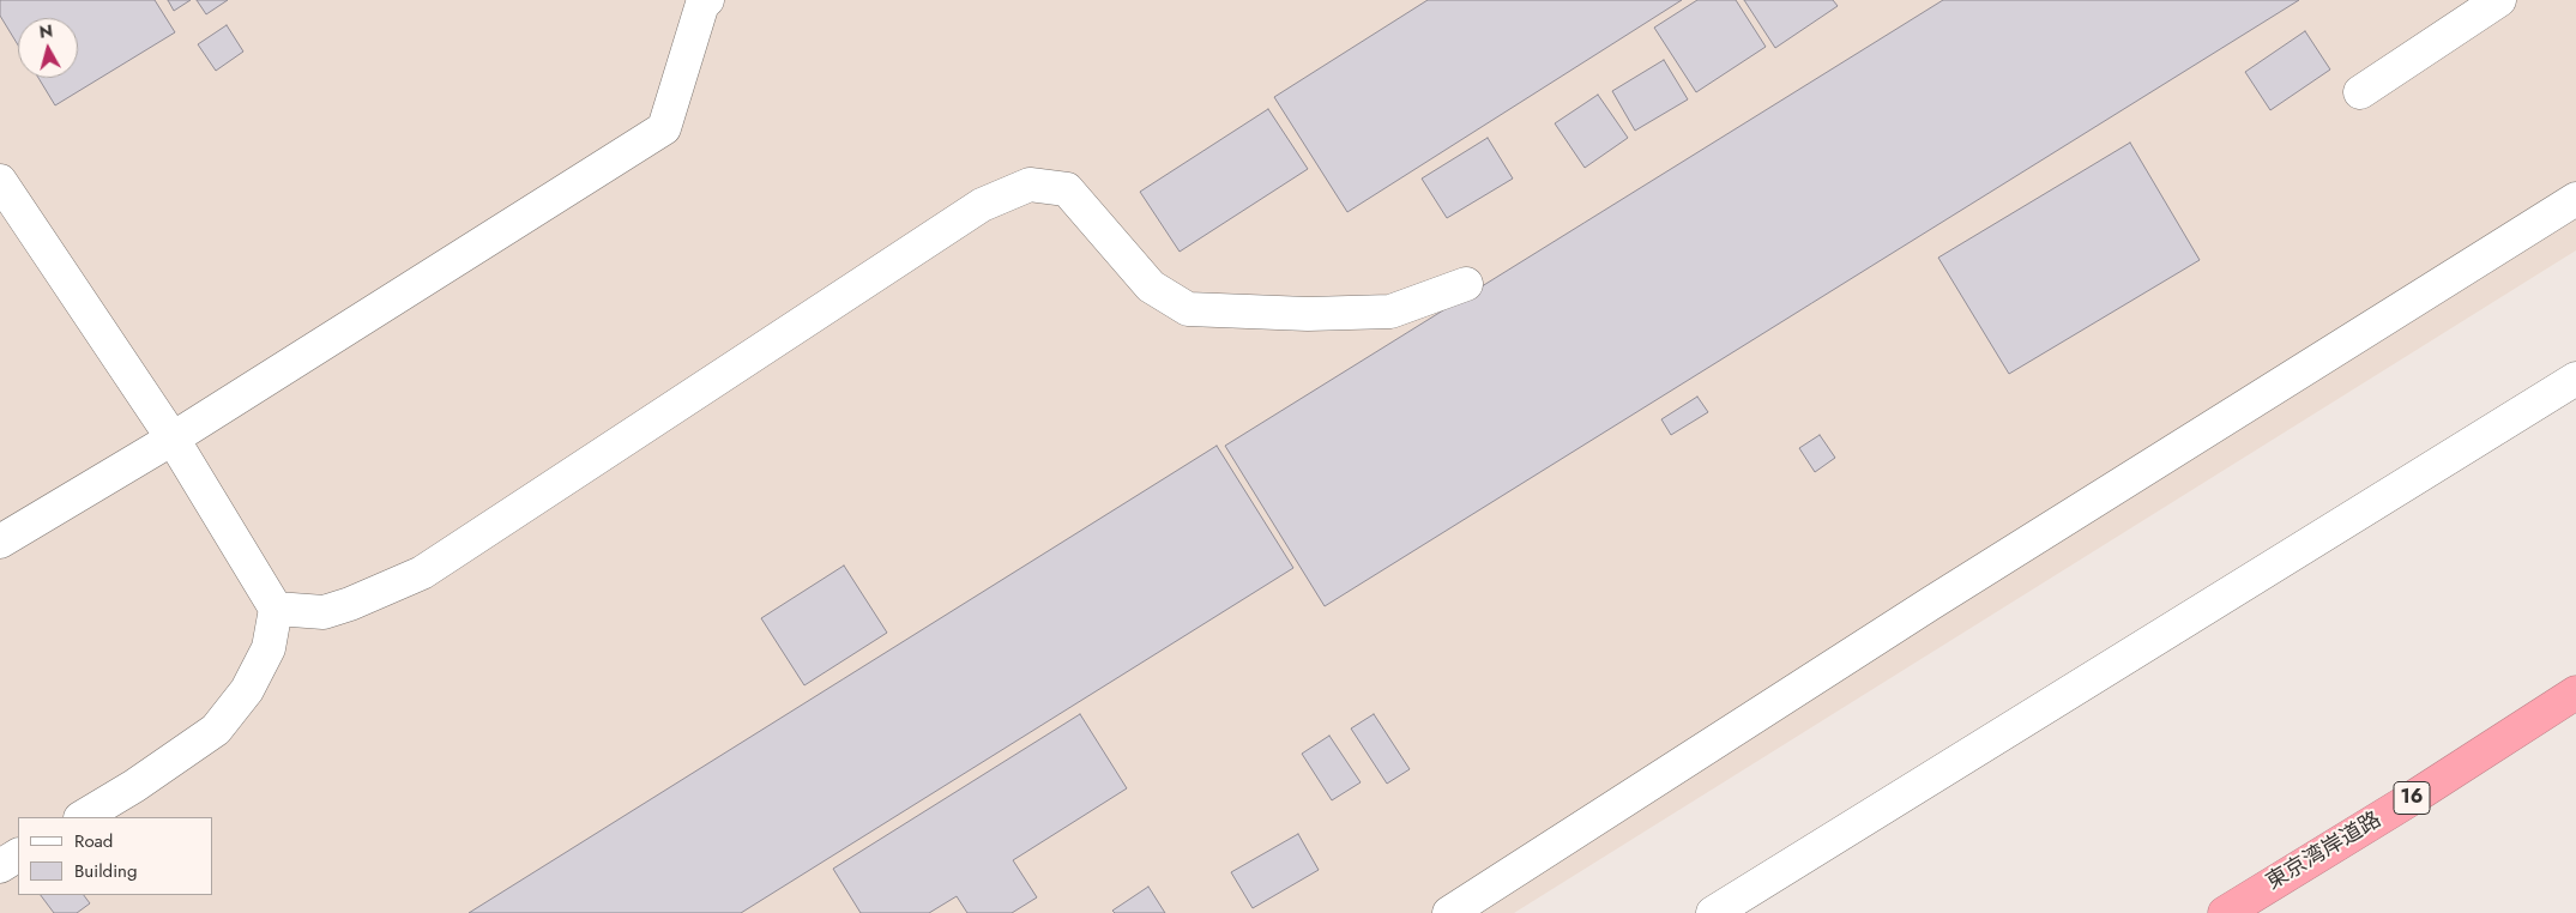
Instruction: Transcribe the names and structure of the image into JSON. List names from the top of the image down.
{
  "streets": {
    "highway": ["16", "東京湾岸道路"]
  },
  "legend": ["Road", "Building"],
  "north": "top"
}
